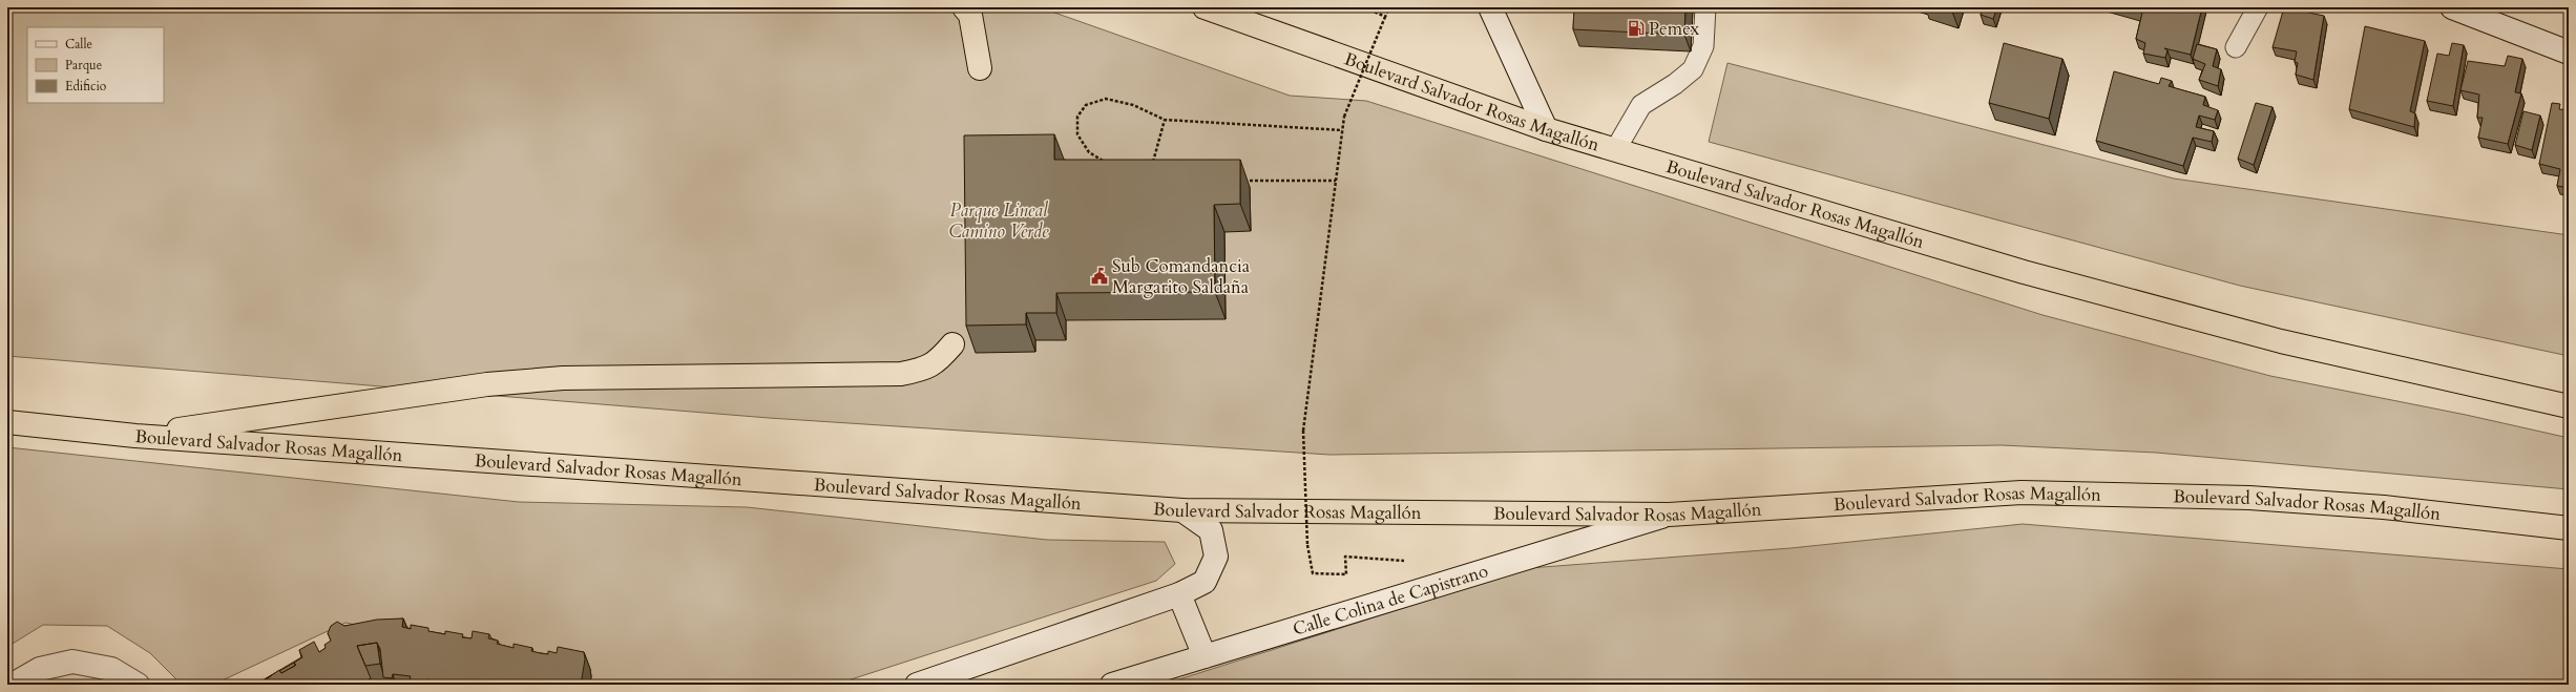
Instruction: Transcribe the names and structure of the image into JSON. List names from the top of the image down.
{
  "streets": {
    "highway": ["Boulevard Salvador Rosas Magallón"],
    "main road": ["Calle Colina de Capistrano"]
  },
  "crossings": [
    ["Boulevard Salvador Rosas Magallón", "Calle Colina de Capistrano"]
  ],
  "parks": ["Parque Lineal Camino Verde"],
  "places": {
    "fuel station": ["Pemex"],
    "public building": ["Sub Comandancia Margarito Saldaña"]
  },
  "legend": ["Calle", "Parque", "Edificio"]
}
